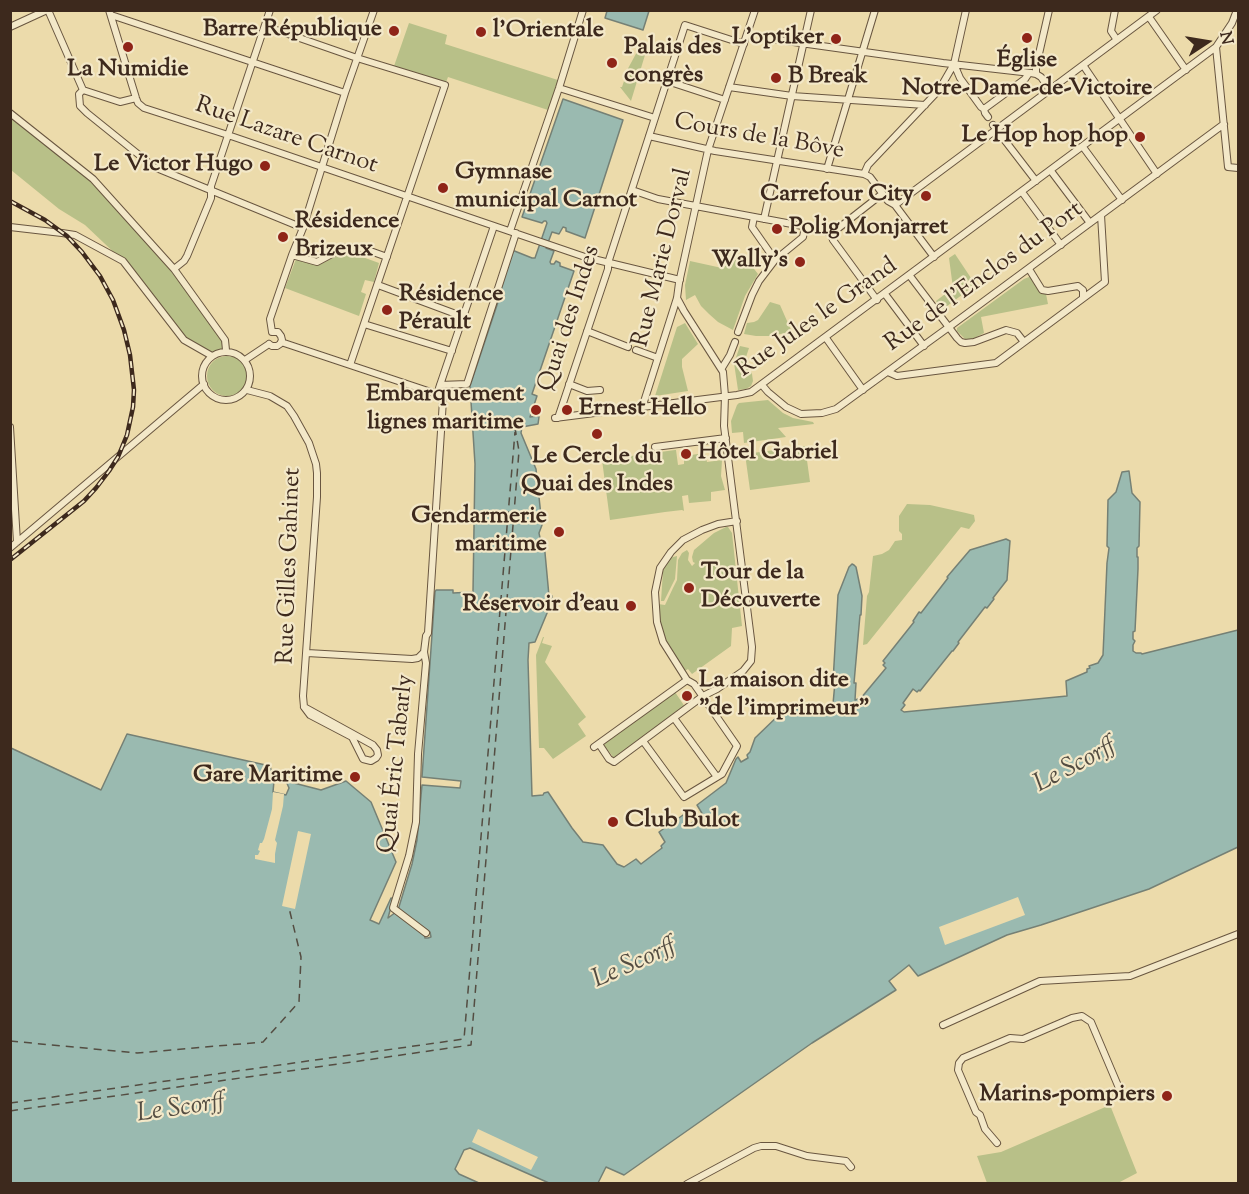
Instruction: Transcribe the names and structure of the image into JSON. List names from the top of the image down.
{
  "streets": {
    "street": [
      "Rue Lazare Carnot",
      "Cours de la Bôve",
      "Rue Marie Dorval",
      "Rue de l'Enclos du Port",
      "Quai des Indes",
      "Rue Jules le Grand",
      "Rue Gilles Gahinet",
      "Quai Éric Tabarly"
    ]
  },
  "crossings": [
    ["Rue Lazare Carnot", "Rue Marie Dorval"],
    ["Rue Lazare Carnot", "Quai des Indes"],
    ["Cours de la Bôve", "Rue Marie Dorval"],
    ["Cours de la Bôve", "Quai des Indes"],
    ["Rue Marie Dorval", "Quai des Indes"],
    ["Rue Marie Dorval", "Rue Jules le Grand"],
    ["Rue de l'Enclos du Port", "Rue Jules le Grand"],
    ["Quai des Indes", "Rue Jules le Grand"]
  ],
  "water": ["Le Scorff"],
  "places": [
    "Barre République",
    "l'Orientale",
    "Église Notre-Dame-de-Victoire",
    "L'optiker",
    "La Numidie",
    "Palais des congrès",
    "B Break",
    "Le Hop hop hop",
    "Le Victor Hugo",
    "Gymnase municipal Carnot",
    "Carrefour City",
    "Polig Monjarret",
    "Résidence Brizeux",
    "Wally's",
    "Résidence Pérault",
    "Embarquement lignes maritime",
    "Ernest Hello",
    "Le Cercle du Quai des Indes",
    "Hôtel Gabriel",
    "Gendarmerie maritime",
    "Tour de la Découverte",
    "Réservoir d'eau",
    "La maison dite \"de l'imprimeur\"",
    "Gare Maritime",
    "Club Bulot",
    "Marins-pompiers"
  ],
  "north": "right"
}
